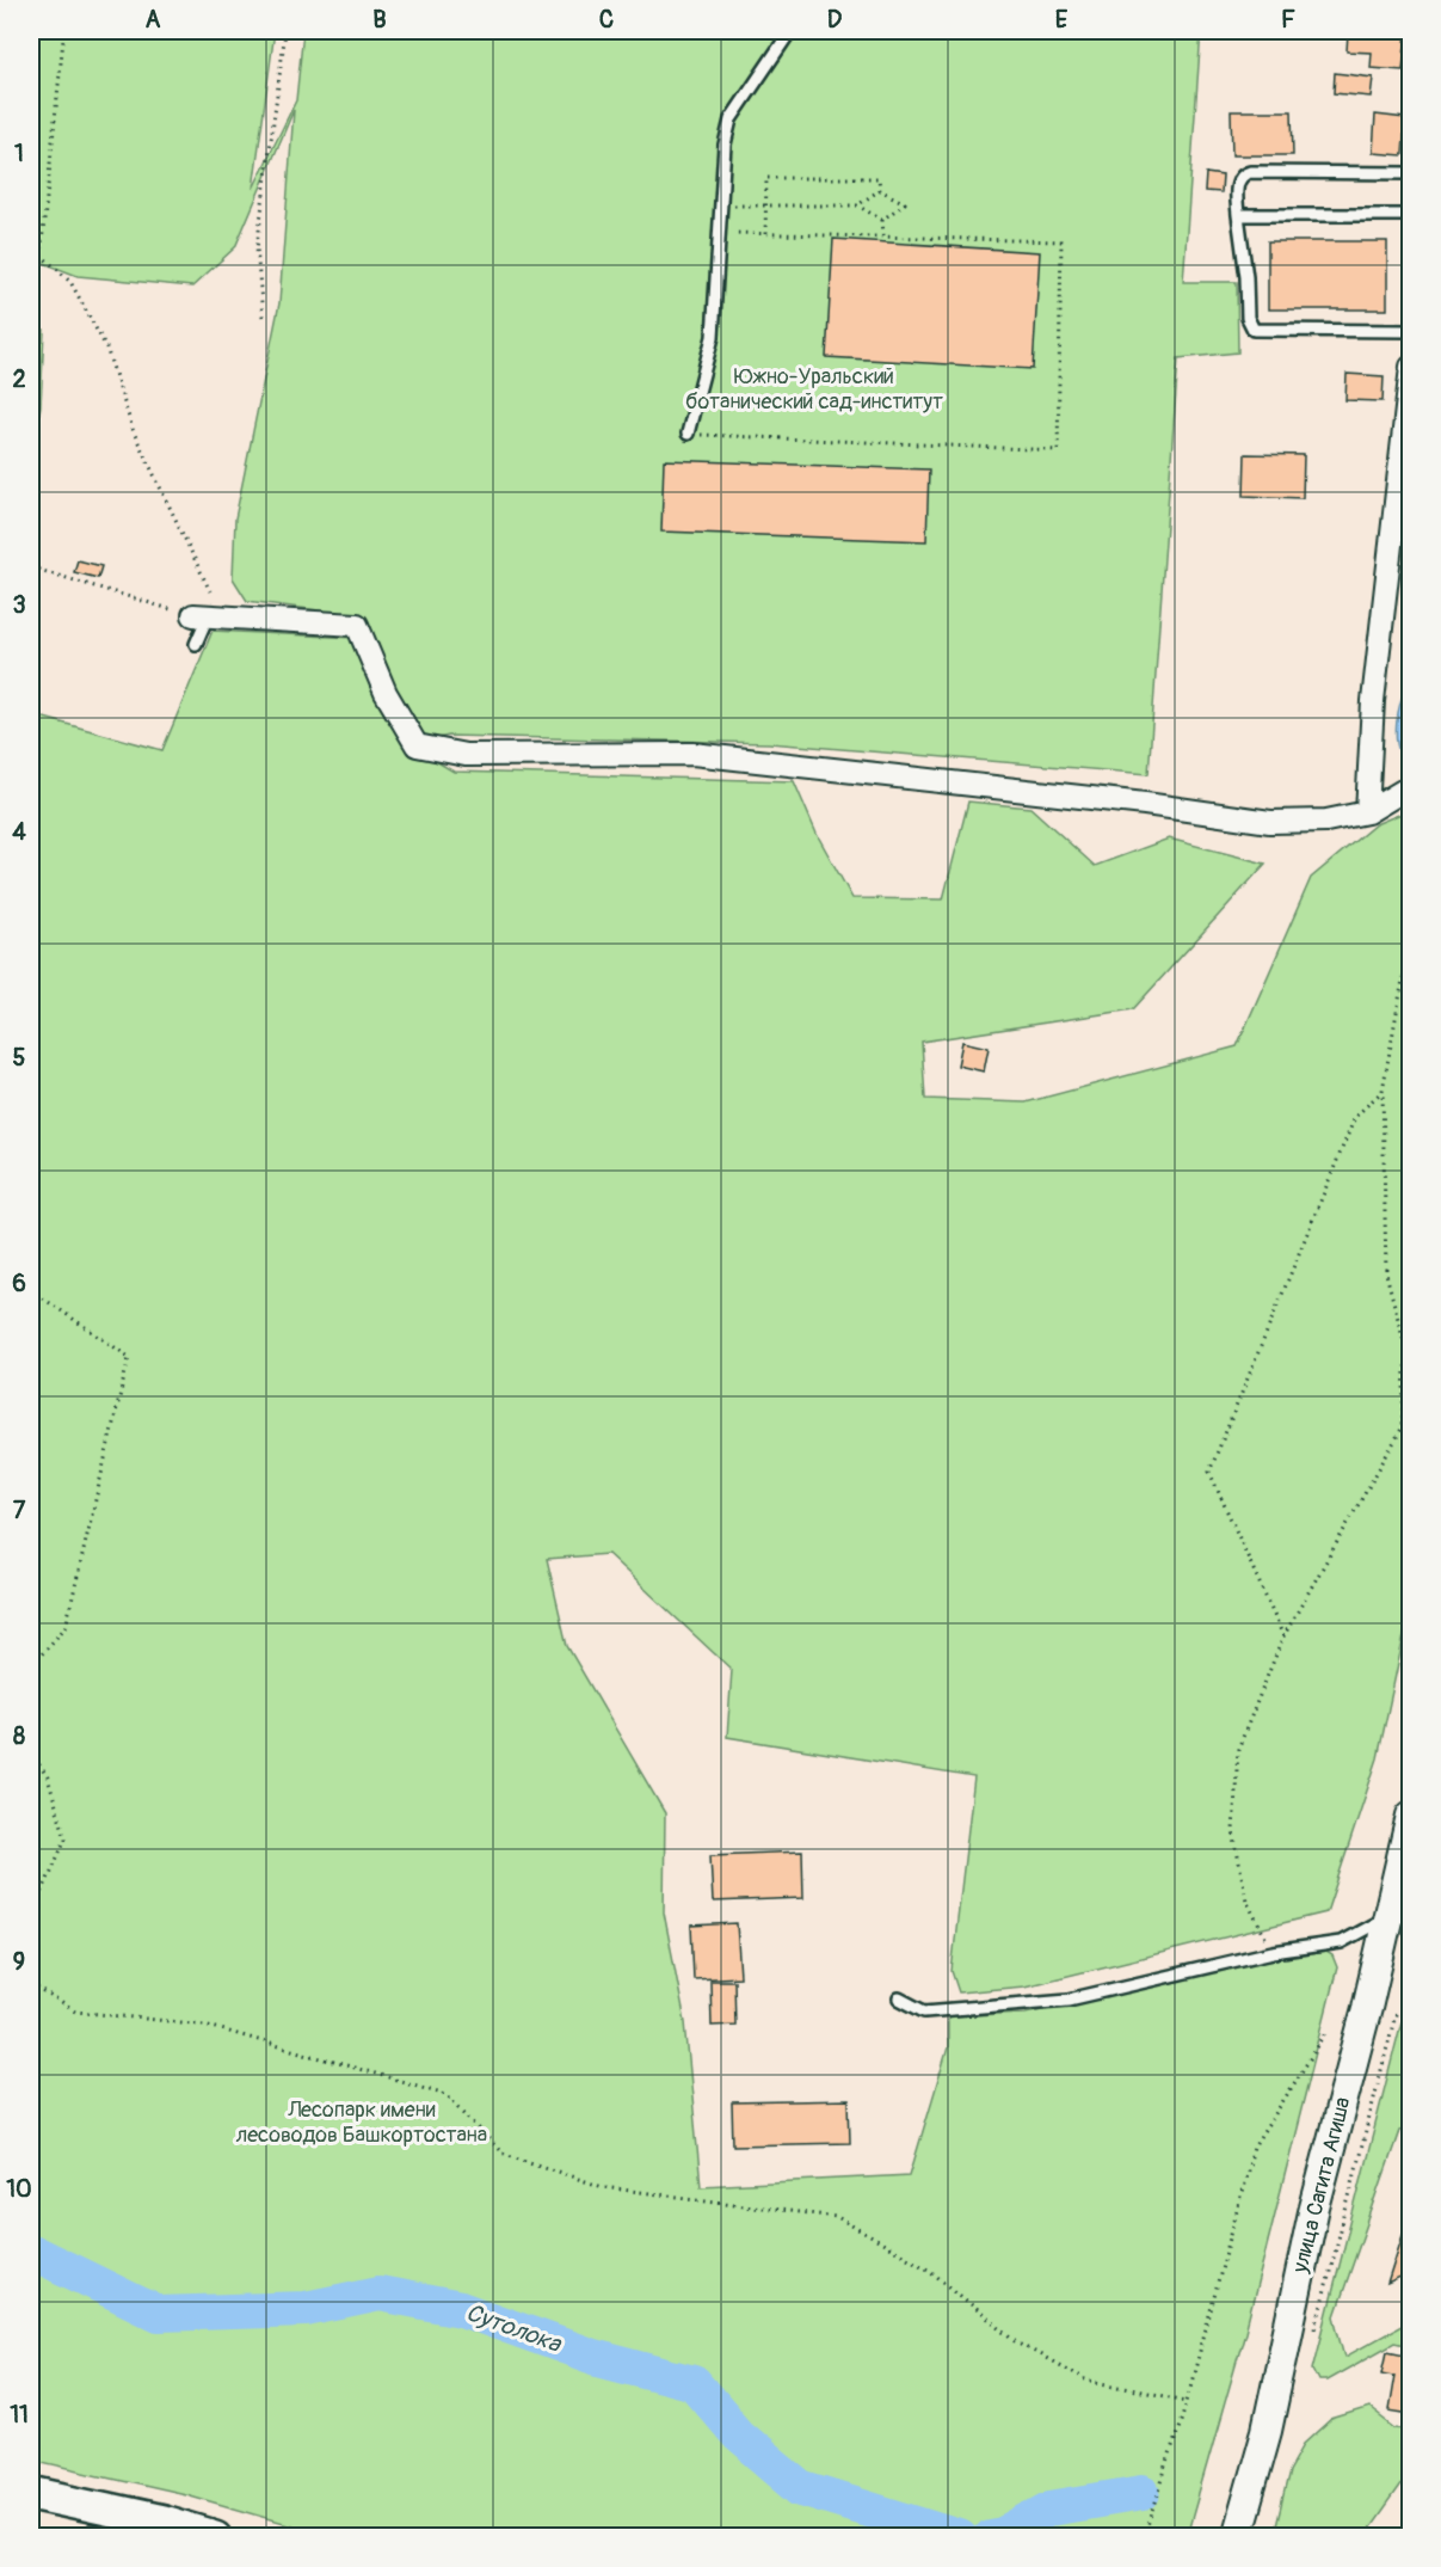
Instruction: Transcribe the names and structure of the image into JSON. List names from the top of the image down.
{
  "streets": {
    "main road": ["улица Сагита Агиша"]
  },
  "water": ["Сутолока"],
  "parks": ["Южно-Уральский ботанический сад-институт", "Лесопарк имени лесоводов Башкортостана"],
  "grid": {
    "columns": [
      "A",
      "B",
      "C",
      "D",
      "E",
      "F"
    ],
    "rows": [
      "1",
      "2",
      "3",
      "4",
      "5",
      "6",
      "7",
      "8",
      "9",
      "10",
      "11"
    ]
  }
}
